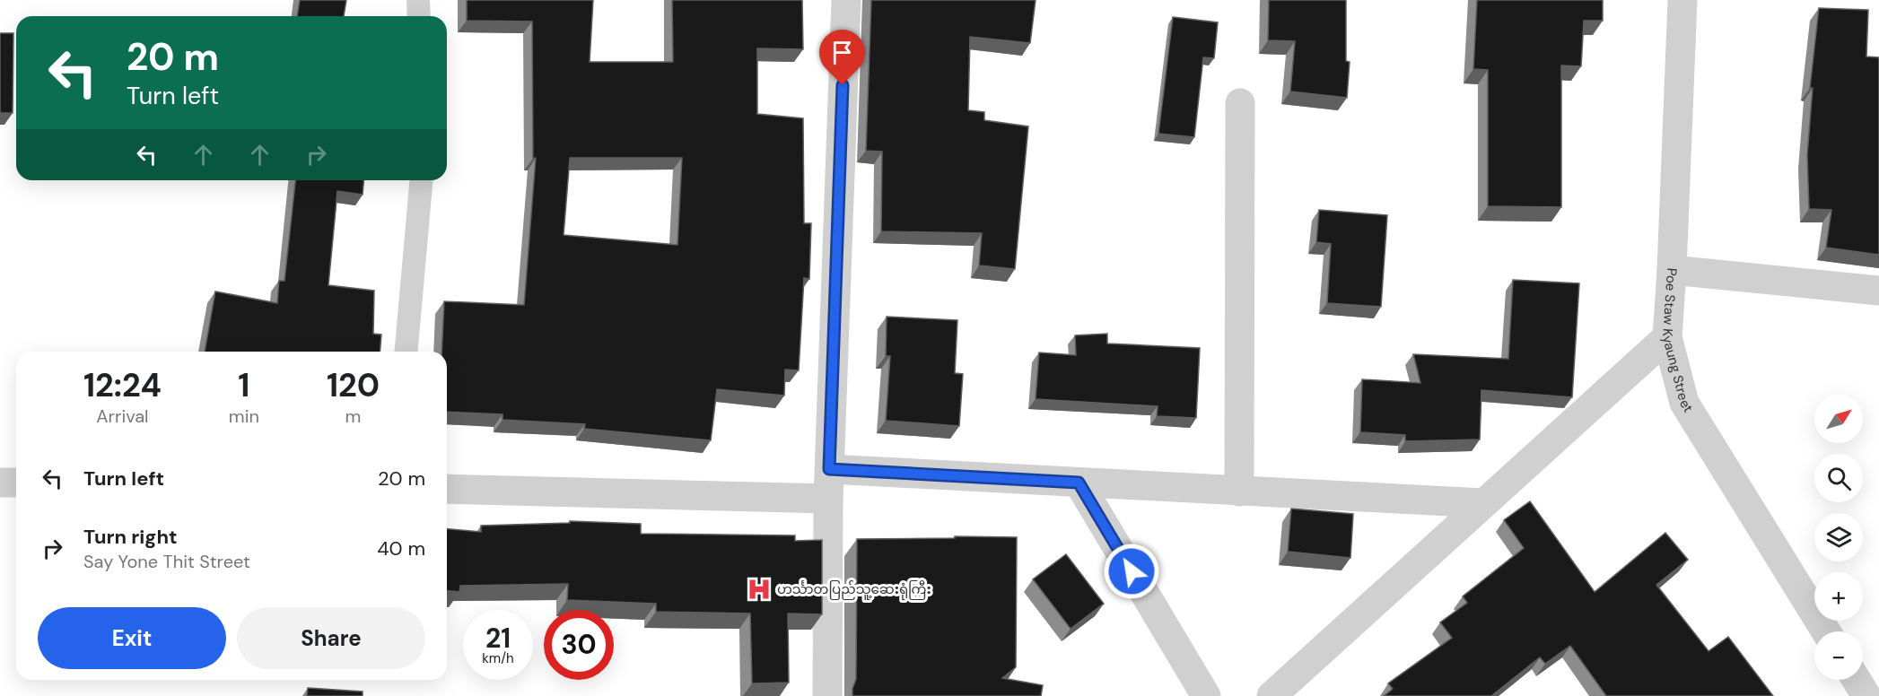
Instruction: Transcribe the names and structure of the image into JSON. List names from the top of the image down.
{
  "streets": {
    "street": ["Poe Staw Kyaung Street"]
  },
  "places": {
    "hospital": ["ဟင်္သာတပြည်သူ့ဆေးရုံကြီး"]
  },
  "north": "top right",
  "page": {
    "turn": ["20 m", "Turn left"],
    "eta": [
      "12:24",
      "Arrival",
      "1",
      "min",
      "120",
      "m"
    ],
    "map_buttons": ["+", "−"],
    "list": [
      {
        "name": "Turn left",
        "value": "20 m"
      },
      {
        "name": "Turn right",
        "note": "Say Yone Thit Street",
        "value": "40 m"
      }
    ],
    "buttons": ["Exit", "Share"],
    "speed": "21 km/h",
    "limit": "30"
  }
}
